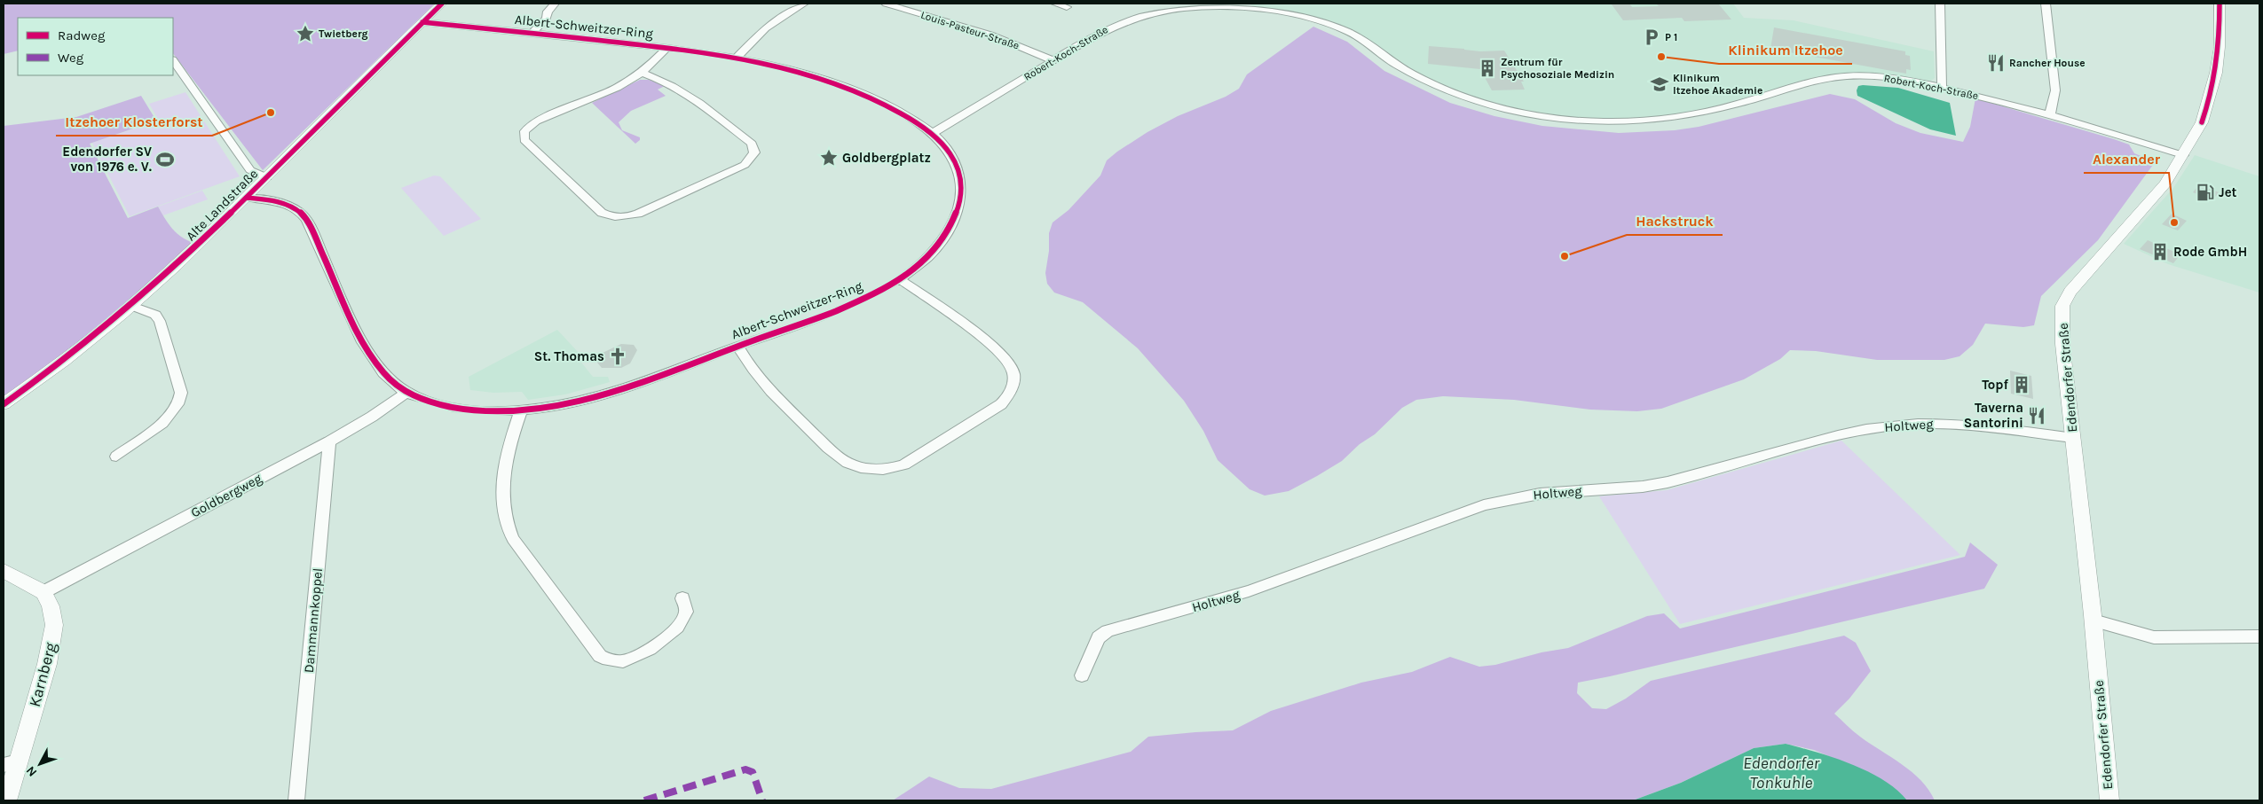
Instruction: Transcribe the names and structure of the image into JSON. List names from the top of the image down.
{
  "streets": {
    "street": [
      "Albert-Schweitzer-Ring",
      "Louis-Pasteur-Straße",
      "Robert-Koch-Straße",
      "Alte Landstraße",
      "Edendorfer Straße",
      "Holtweg",
      "Goldbergweg",
      "Dammannkoppel",
      "Karnberg"
    ]
  },
  "crossings": [
    ["Albert-Schweitzer-Ring", "Robert-Koch-Straße"],
    ["Albert-Schweitzer-Ring", "Alte Landstraße"],
    ["Albert-Schweitzer-Ring", "Goldbergweg"],
    ["Louis-Pasteur-Straße", "Robert-Koch-Straße"],
    ["Robert-Koch-Straße", "Edendorfer Straße"],
    ["Edendorfer Straße", "Holtweg"],
    ["Goldbergweg", "Dammannkoppel"],
    ["Goldbergweg", "Karnberg"]
  ],
  "water": ["Edendorfer Tonkuhle"],
  "places": {
    "place": ["Twietberg", "Goldbergplatz"],
    "parking": ["P 1"],
    "other": [
      "Klinikum Itzehoe",
      "Itzehoer Klosterforst",
      "Alexander",
      "Hackstruck"
    ],
    "restaurant": ["Rancher House", "Taverna Santorini"],
    "building": ["Zentrum für Psychosoziale Medizin", "Rode GmbH", "Topf"],
    "school or university": ["Klinikum Itzehoe Akademie"],
    "sports": ["Edendorfer SV von 1976 e. V."],
    "fuel station": ["Jet"],
    "church": ["St. Thomas"]
  },
  "legend": ["Radweg", "Weg"],
  "north": "bottom left"
}
